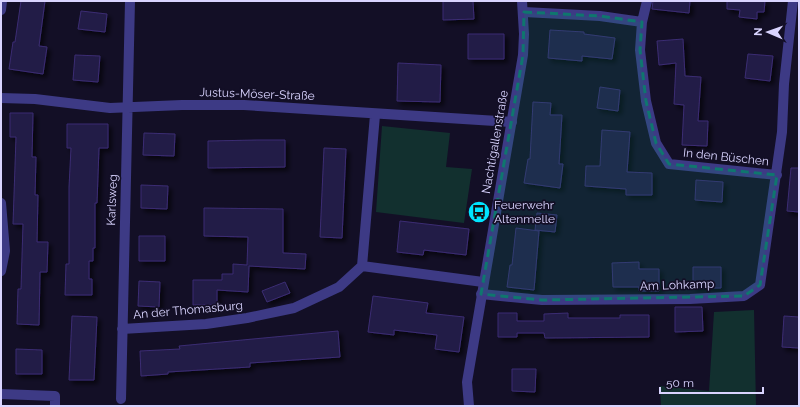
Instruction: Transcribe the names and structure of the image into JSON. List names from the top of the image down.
{
  "streets": {
    "street": [
      "Justus-Möser-Straße",
      "Nachtigallenstraße",
      "In den Büschen",
      "Karlsweg",
      "Am Lohkamp",
      "An der Thomasburg"
    ]
  },
  "crossings": [
    ["Justus-Möser-Straße", "Nachtigallenstraße"],
    ["Justus-Möser-Straße", "Karlsweg"],
    ["Nachtigallenstraße", "Am Lohkamp"],
    ["In den Büschen", "Am Lohkamp"],
    ["Karlsweg", "An der Thomasburg"]
  ],
  "places": {
    "bus stop": ["Feuerwehr Altenmelle"]
  },
  "scale_bar": "50 m",
  "north": "left"
}
